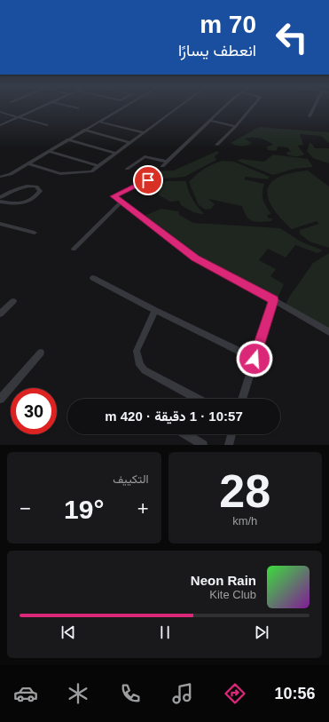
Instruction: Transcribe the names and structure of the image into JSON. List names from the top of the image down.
{
  "page": {
    "turn": ["70 m", "انعطف يسارًا"],
    "limit": "30",
    "trip": "10:57 · 1 دقيقة · 420 m",
    "tile": [
      ["28", "km/h"],
      "التكييف"
    ],
    "heat": ["−", "19°", "+"],
    "song": ["Neon Rain", "Kite Club"],
    "tabs": "10:56"
  }
}
